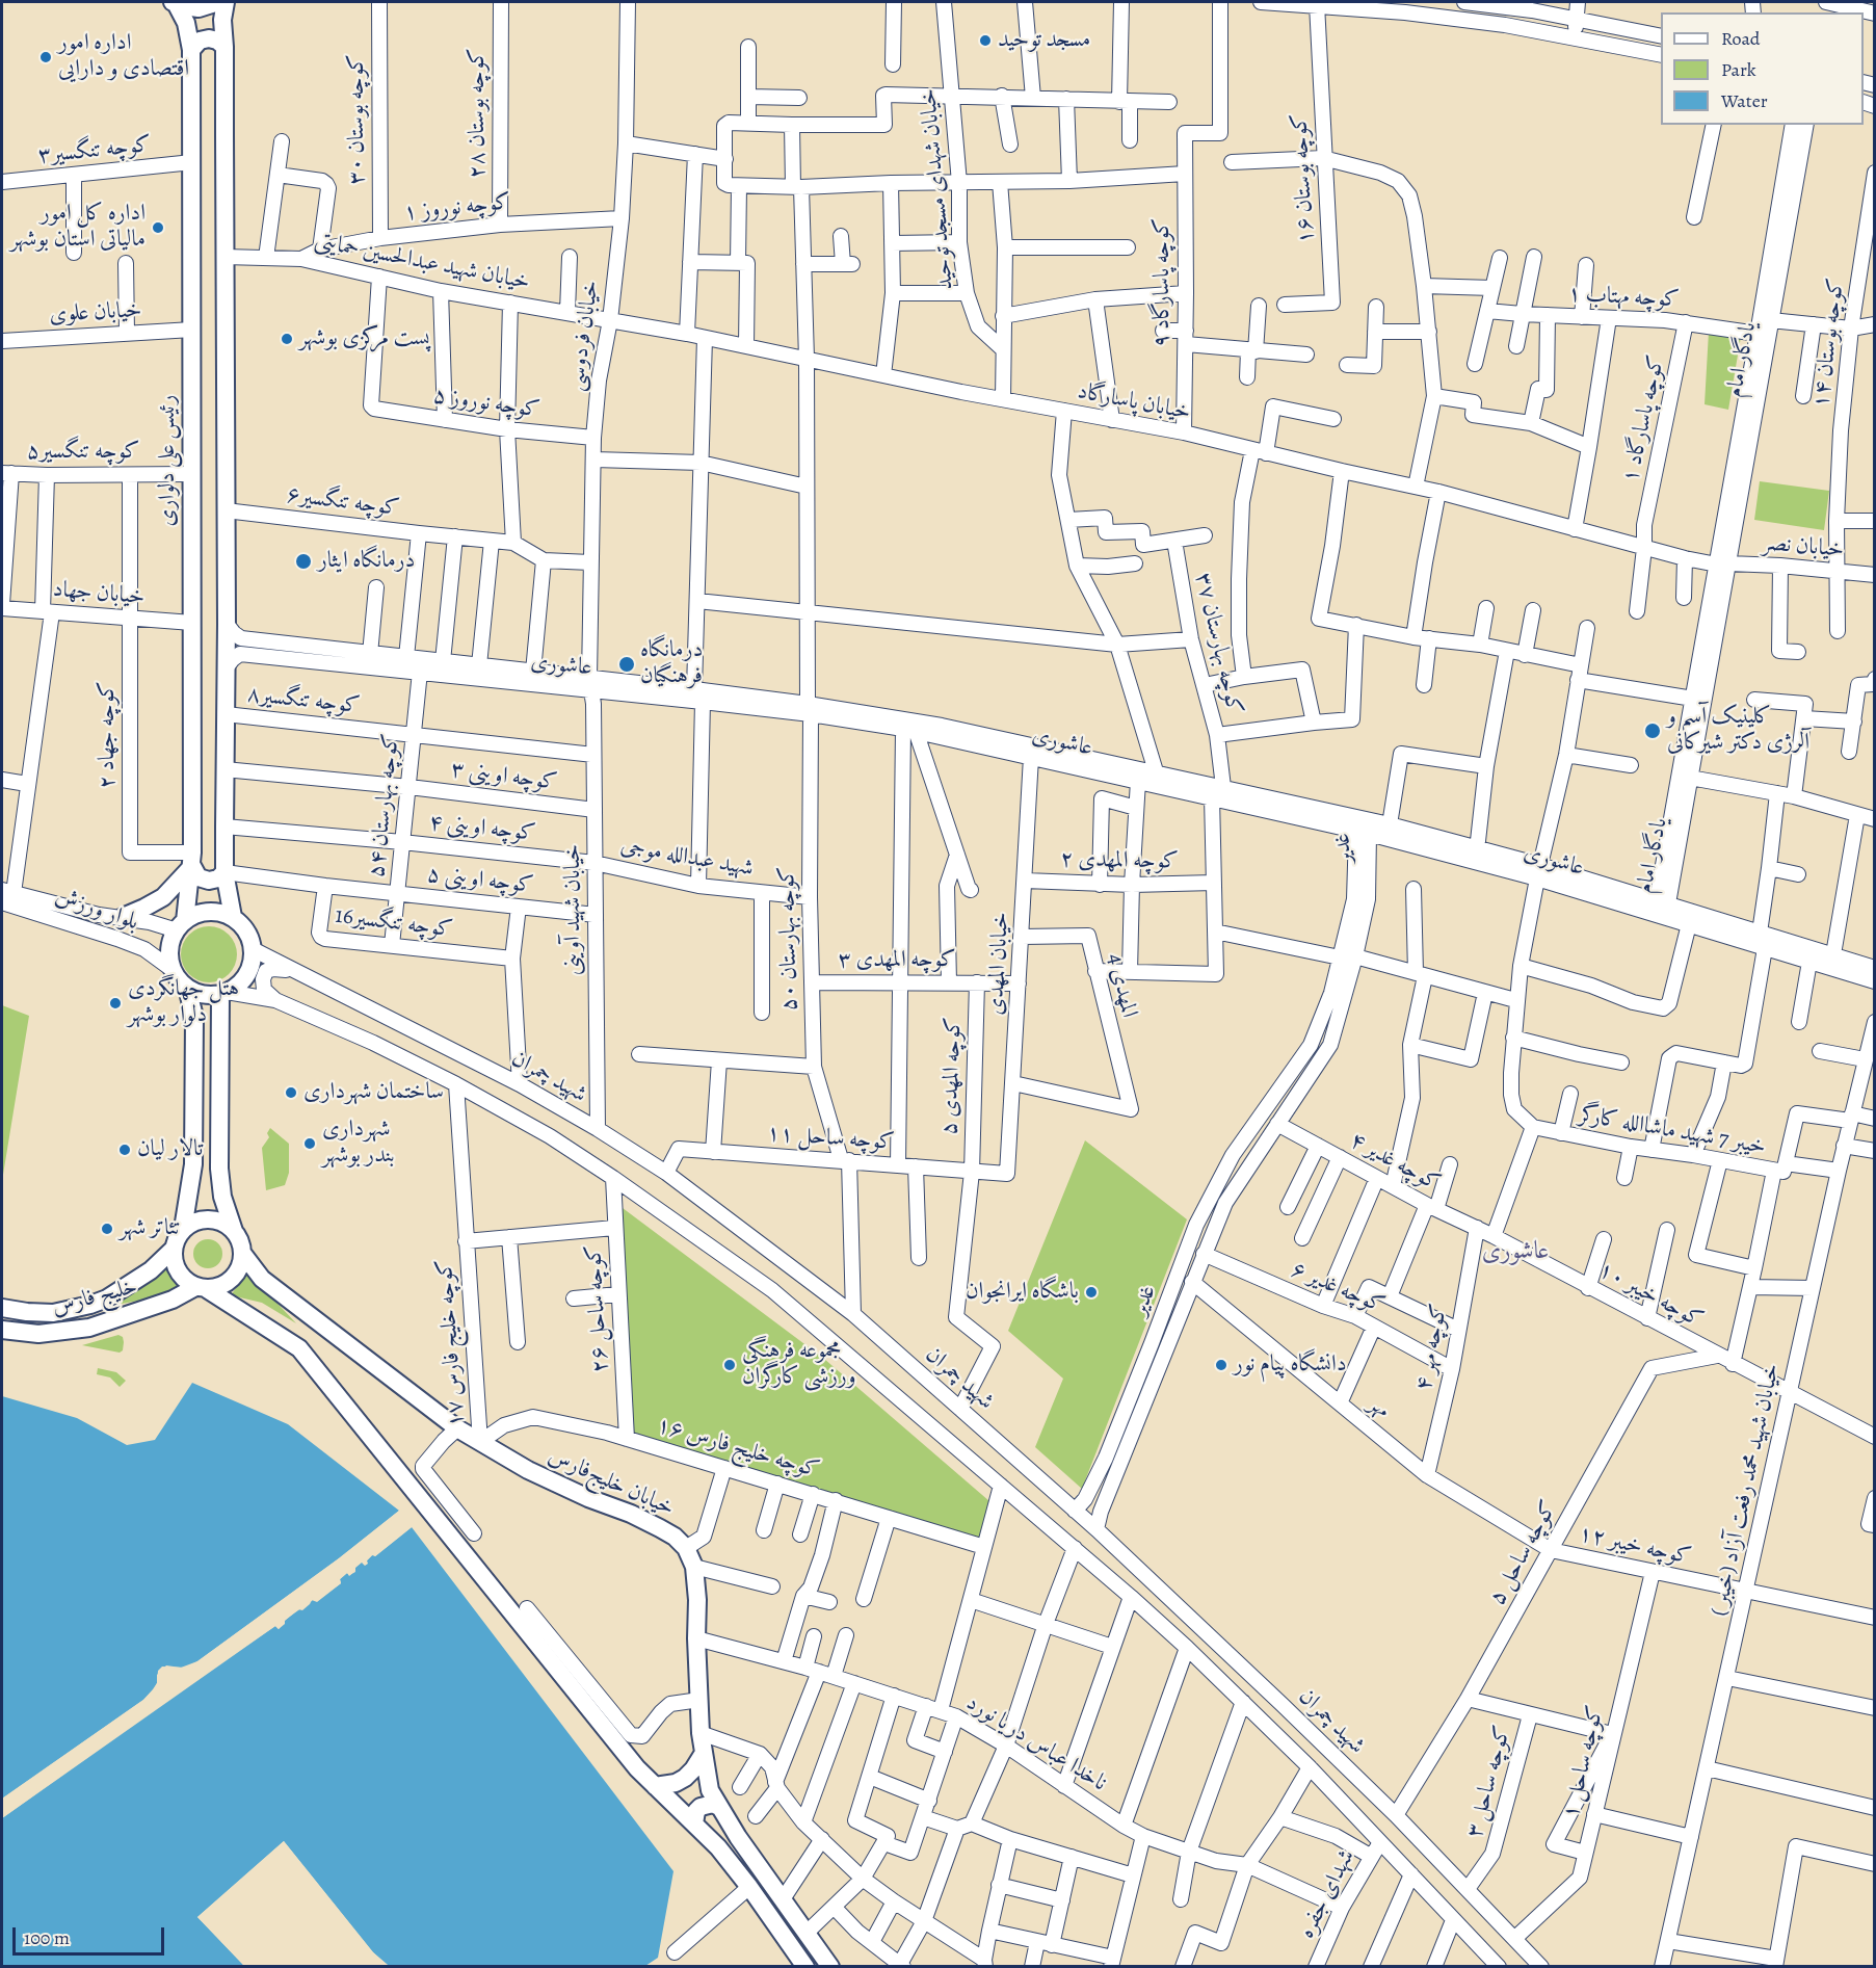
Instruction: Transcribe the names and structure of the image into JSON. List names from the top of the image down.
{
  "streets": {
    "main road": ["رئیس علی دلواری", "خلیج فارس", "خیابان خلیج‌فارس"],
    "street": [
      "کوچه بوستان ۲۸",
      "کوچه بوستان ۳۰",
      "کوچه تنگسیر۳",
      "کوچه بوستان ۱۶",
      "خیابان شهدای مسجد توحید",
      "کوچه نوروز ۱",
      "خیابان شهید عبدالحسین حمایتی",
      "کوچه پاسارگاد ۹",
      "کوچه مهتاب ۱",
      "خیابان علوی",
      "خیابان فردوسی",
      "کوچه بوستان ۱۴",
      "یادگار امام",
      "خیابان پاسارگاد",
      "کوچه نوروز ۵",
      "کوچه پاسارگاد ۱",
      "کوچه تنگسیر۵",
      "کوچه تنگسیر۶",
      "خیابان نصر",
      "خیابان جهاد",
      "کوچه بهارستان ۳۷",
      "عاشوری",
      "کوچه تنگسیر۸",
      "کوچه جهاد ۲",
      "کوچه اوینی ۳",
      "کوچه بهارستان ۵۴",
      "کوچه اوینی ۴",
      "غدیر",
      "شهید عبدالله موجی",
      "کوچه المهدی ۲",
      "کوچه اوینی ۵",
      "بلوار ورزش",
      "خیابان شهید آوینی",
      "کوچه تنگسیر16",
      "کوچه بهارستان ۵۰",
      "کوچه المهدی ۳",
      "خیابان المهدی",
      "المهدی 4",
      "کوچه المهدی ۵",
      "شهید چمران",
      "خیبر 7 شهید ماشاالله کارگر",
      "کوچه ساحل ۱۱",
      "کوچه غدیر ۴",
      "کوچه غدیر ۶",
      "کوچه خیبر ۱۰",
      "کوچه ساحل ۲۶",
      "کوچه خلیج فارس ۱۷",
      "کوچه مهر ۴",
      "مهر",
      "کوچه خلیج فارس ۱۶",
      "( خیبر) خیابان شهید محمد رفعت آزاد",
      "کوچه خیبر ۱۲",
      "کوچه ساحل ۵",
      "ناخدا عباس دریا نورد",
      "کوچه ساحل ۱",
      "کوچه ساحل ۳",
      "شهدای جفره"
    ]
  },
  "crossings": [
    ["کوچه بوستان ۲۸", "کوچه نوروز ۱"],
    ["کوچه بوستان ۳۰", "کوچه نوروز ۱"],
    ["کوچه تنگسیر۳", "رئیس علی دلواری"],
    ["کوچه نوروز ۱", "خیابان شهید عبدالحسین حمایتی"],
    ["کوچه نوروز ۱", "خیابان فردوسی"],
    ["خیابان شهید عبدالحسین حمایتی", "خیابان فردوسی"],
    ["خیابان شهید عبدالحسین حمایتی", "خیابان پاسارگاد"],
    ["خیابان شهید عبدالحسین حمایتی", "کوچه نوروز ۵"],
    ["کوچه پاسارگاد ۹", "خیابان پاسارگاد"],
    ["کوچه مهتاب ۱", "یادگار امام"],
    ["کوچه مهتاب ۱", "کوچه پاسارگاد ۱"],
    ["خیابان علوی", "رئیس علی دلواری"],
    ["خیابان فردوسی", "خیابان پاسارگاد"],
    ["خیابان فردوسی", "کوچه نوروز ۵"],
    ["خیابان فردوسی", "عاشوری"],
    ["خیابان فردوسی", "خیابان شهید آوینی"],
    ["کوچه بوستان ۱۴", "خیابان نصر"],
    ["یادگار امام", "خیابان نصر"],
    ["یادگار امام", "عاشوری"],
    ["خیابان پاسارگاد", "کوچه پاسارگاد ۱"],
    ["خیابان پاسارگاد", "خیابان نصر"],
    ["خیابان پاسارگاد", "کوچه بهارستان ۵۰"],
    ["کوچه تنگسیر۵", "رئیس علی دلواری"],
    ["کوچه تنگسیر۵", "کوچه جهاد ۲"],
    ["رئیس علی دلواری", "خیابان جهاد"],
    ["رئیس علی دلواری", "کوچه جهاد ۲"],
    ["رئیس علی دلواری", "بلوار ورزش"],
    ["رئیس علی دلواری", "شهید چمران"],
    ["خیابان جهاد", "کوچه جهاد ۲"],
    ["کوچه بهارستان ۳۷", "عاشوری"],
    ["کوچه بهارستان ۳۷", "کوچه المهدی ۲"],
    ["عاشوری", "کوچه بهارستان ۵۴"],
    ["عاشوری", "غدیر"],
    ["عاشوری", "خیابان شهید آوینی"],
    ["عاشوری", "کوچه بهارستان ۵۰"],
    ["عاشوری", "خیابان المهدی"],
    ["کوچه تنگسیر۸", "کوچه بهارستان ۵۴"],
    ["کوچه تنگسیر۸", "خیابان شهید آوینی"],
    ["کوچه اوینی ۳", "کوچه بهارستان ۵۴"],
    ["کوچه اوینی ۳", "خیابان شهید آوینی"],
    ["کوچه بهارستان ۵۴", "کوچه اوینی ۴"],
    ["کوچه بهارستان ۵۴", "کوچه اوینی ۵"],
    ["کوچه بهارستان ۵۴", "کوچه تنگسیر16"],
    ["کوچه اوینی ۴", "شهید عبدالله موجی"],
    ["کوچه اوینی ۴", "خیابان شهید آوینی"],
    ["غدیر", "شهید چمران"],
    ["غدیر", "کوچه غدیر ۴"],
    ["غدیر", "کوچه غدیر ۶"],
    ["غدیر", "مهر"],
    ["شهید عبدالله موجی", "خیابان شهید آوینی"],
    ["شهید عبدالله موجی", "کوچه بهارستان ۵۰"],
    ["کوچه المهدی ۲", "خیابان المهدی"],
    ["کوچه اوینی ۵", "خیابان شهید آوینی"],
    ["کوچه اوینی ۵", "کوچه تنگسیر16"],
    ["بلوار ورزش", "شهید چمران"],
    ["خیابان شهید آوینی", "شهید چمران"],
    ["کوچه بهارستان ۵۰", "کوچه المهدی ۳"],
    ["کوچه بهارستان ۵۰", "شهید چمران"],
    ["کوچه بهارستان ۵۰", "کوچه ساحل ۱۱"],
    ["کوچه المهدی ۳", "خیابان المهدی"],
    ["کوچه المهدی ۳", "کوچه المهدی ۵"],
    ["خیابان المهدی", "المهدی 4"],
    ["خیابان المهدی", "کوچه ساحل ۱۱"],
    ["کوچه المهدی ۵", "شهید چمران"],
    ["کوچه المهدی ۵", "کوچه ساحل ۱۱"],
    ["شهید چمران", "کوچه ساحل ۱۱"],
    ["شهید چمران", "کوچه ساحل ۲۶"],
    ["شهید چمران", "کوچه خلیج فارس ۱۷"],
    ["شهید چمران", "کوچه ساحل ۵"],
    ["شهید چمران", "کوچه ساحل ۱"],
    ["شهید چمران", "کوچه ساحل ۳"],
    ["شهید چمران", "شهدای جفره"],
    ["خیبر 7 شهید ماشاالله کارگر", "( خیبر) خیابان شهید محمد رفعت آزاد"],
    ["کوچه غدیر ۴", "کوچه خیبر ۱۰"],
    ["کوچه غدیر ۴", "کوچه مهر ۴"],
    ["کوچه غدیر ۶", "کوچه مهر ۴"],
    ["کوچه خیبر ۱۰", "( خیبر) خیابان شهید محمد رفعت آزاد"],
    ["کوچه خیبر ۱۰", "کوچه ساحل ۵"],
    ["خلیج فارس", "خیابان خلیج‌فارس"],
    ["کوچه ساحل ۲۶", "کوچه خلیج فارس ۱۶"],
    ["کوچه خلیج فارس ۱۷", "کوچه خلیج فارس ۱۶"],
    ["کوچه خلیج فارس ۱۷", "خیابان خلیج‌فارس"],
    ["کوچه مهر ۴", "مهر"],
    ["مهر", "کوچه خیبر ۱۲"],
    ["مهر", "کوچه ساحل ۵"],
    ["کوچه خلیج فارس ۱۶", "خیابان خلیج‌فارس"],
    ["خیابان خلیج‌فارس", "ناخدا عباس دریا نورد"],
    ["( خیبر) خیابان شهید محمد رفعت آزاد", "کوچه خیبر ۱۲"],
    ["کوچه خیبر ۱۲", "کوچه ساحل ۵"],
    ["کوچه خیبر ۱۲", "کوچه ساحل ۱"],
    ["ناخدا عباس دریا نورد", "شهدای جفره"]
  ],
  "districts": ["عاشوری"],
  "places": [
    "مسجد توحید",
    "اداره امور اقتصادی و دارایی",
    "اداره کل امور مالیاتی استان بوشهر",
    "پست مرکزی بوشهر",
    "درمانگاه ایثار",
    "درمانگاه فرهنگیان",
    "کلینیک آسم و آلرژی دکتر شیرکانی",
    "هتل جهانگردی دلوار بوشهر",
    "ساختمان شهرداری",
    "شهرداری بندر بوشهر",
    "تالار لیان",
    "تئاتر شهر",
    "باشگاه ایرانجوان",
    "مجموعه فرهنگی ورزشی کارگران",
    "دانشگاه پیام نور"
  ],
  "legend": ["Road", "Park", "Water"],
  "scale_bar": "100 m"
}
